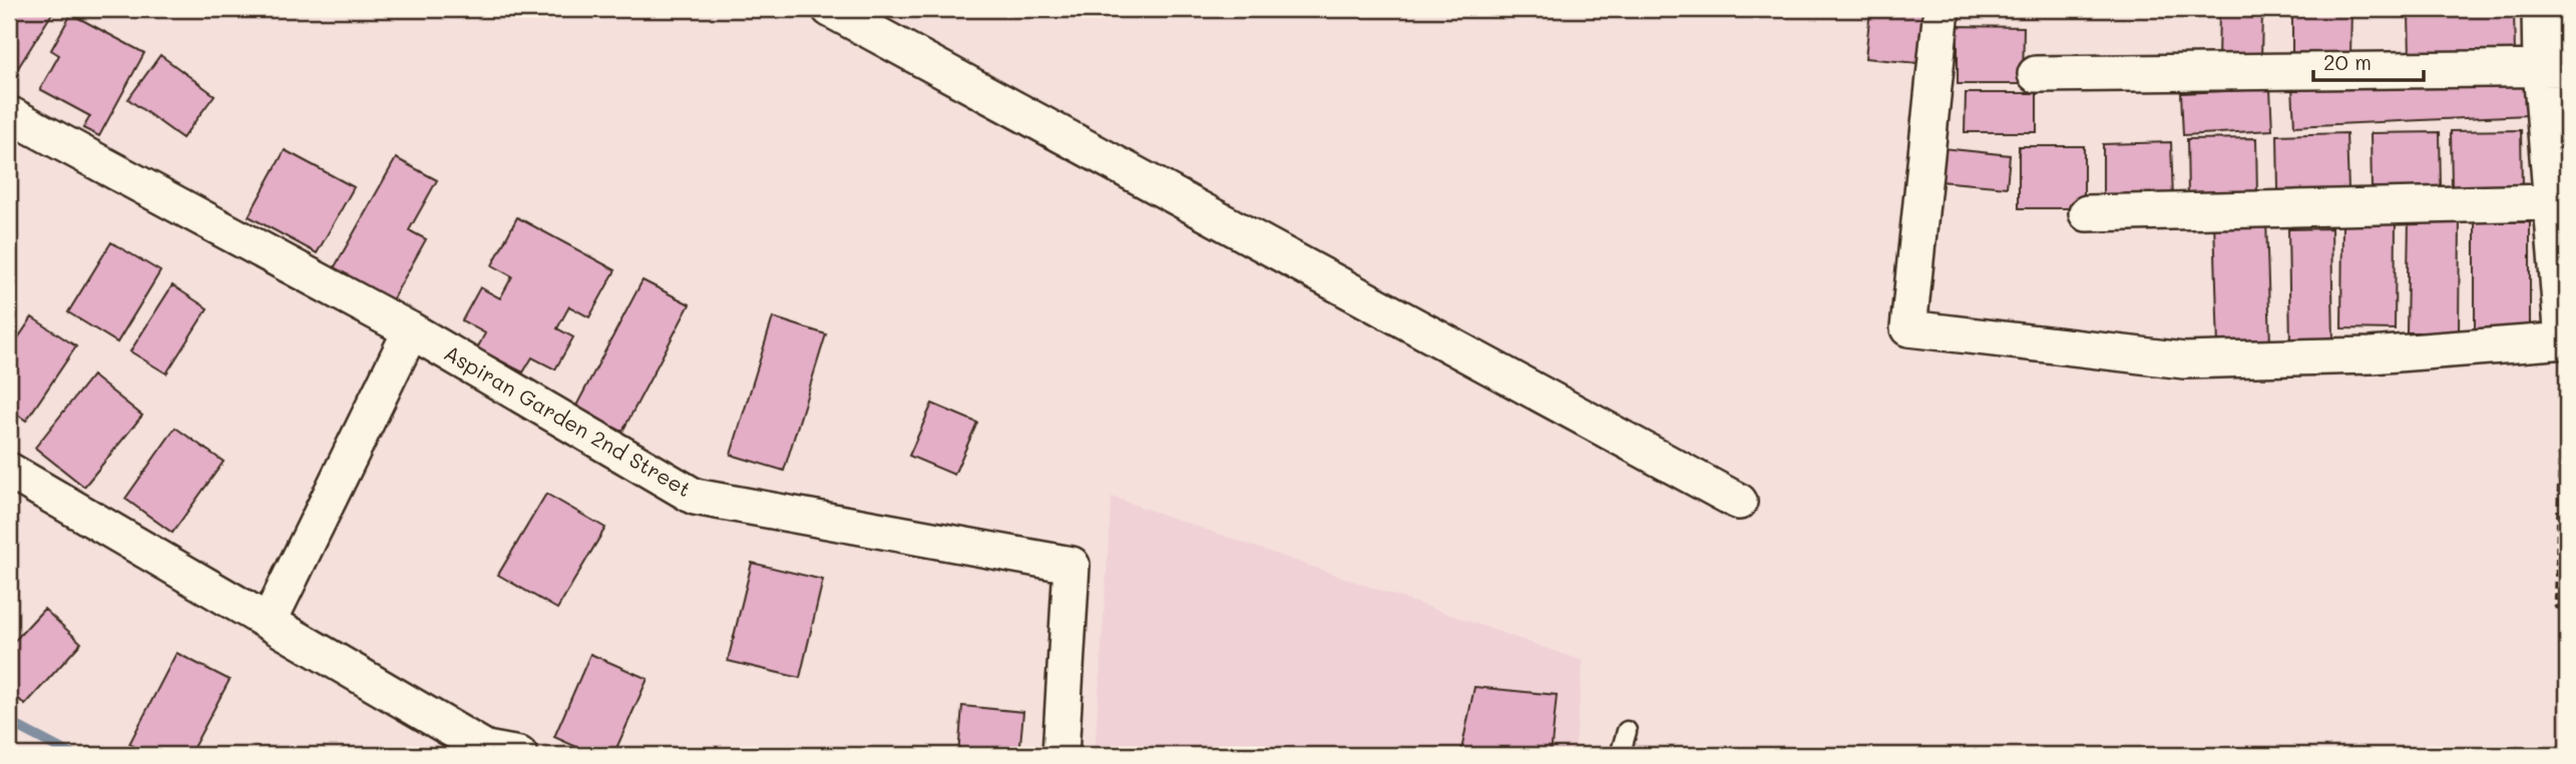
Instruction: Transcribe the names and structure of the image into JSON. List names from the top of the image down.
{
  "streets": {
    "street": ["Aspiran Garden 2nd Street"]
  },
  "scale_bar": "20 m"
}
